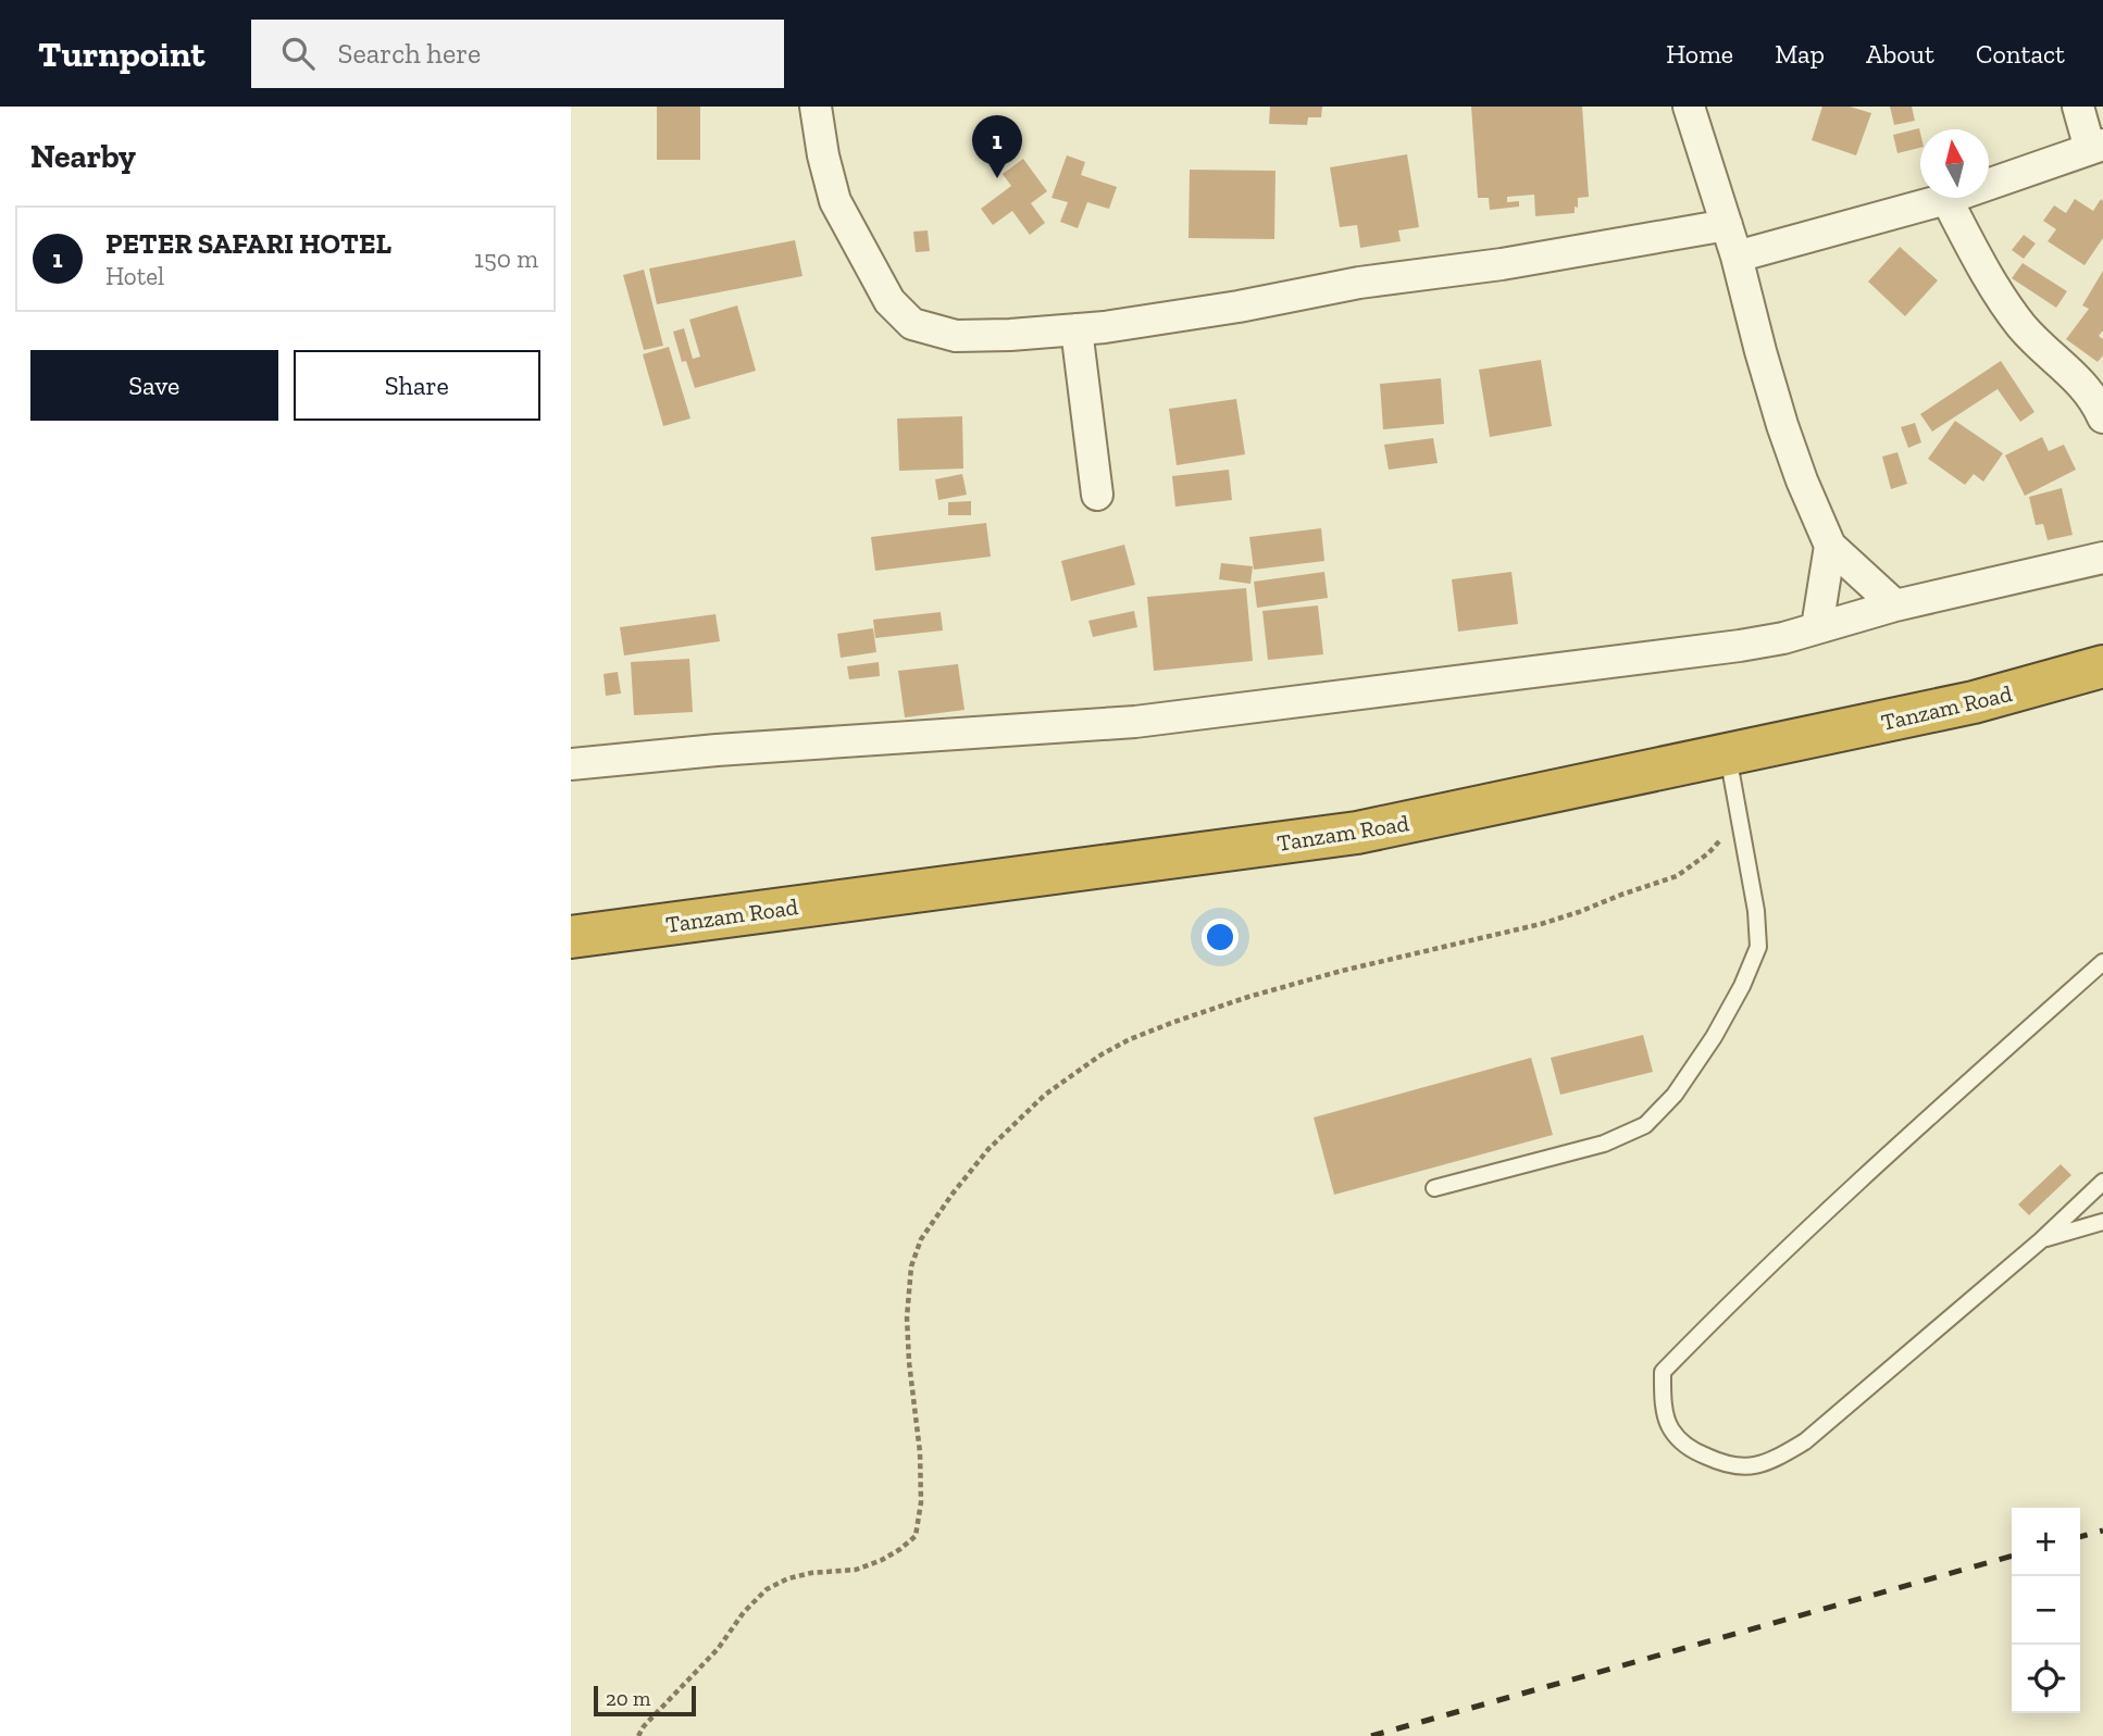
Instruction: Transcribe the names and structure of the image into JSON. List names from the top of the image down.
{
  "streets": {
    "highway": ["Tanzam Road"]
  },
  "scale_bar": "20 m",
  "north": "top",
  "page": {
    "header": "Turnpoint",
    "search": "Search here",
    "nav": [
      "Home",
      "Map",
      "About",
      "Contact"
    ],
    "heading": "Nearby",
    "pins": "1",
    "list": [
      {
        "mark": "1",
        "name": "PETER SAFARI HOTEL",
        "note": "Hotel",
        "value": "150 m"
      }
    ],
    "buttons": ["Save", "Share"],
    "map_buttons": ["+", "−"],
    "scale": "20 m"
  }
}
